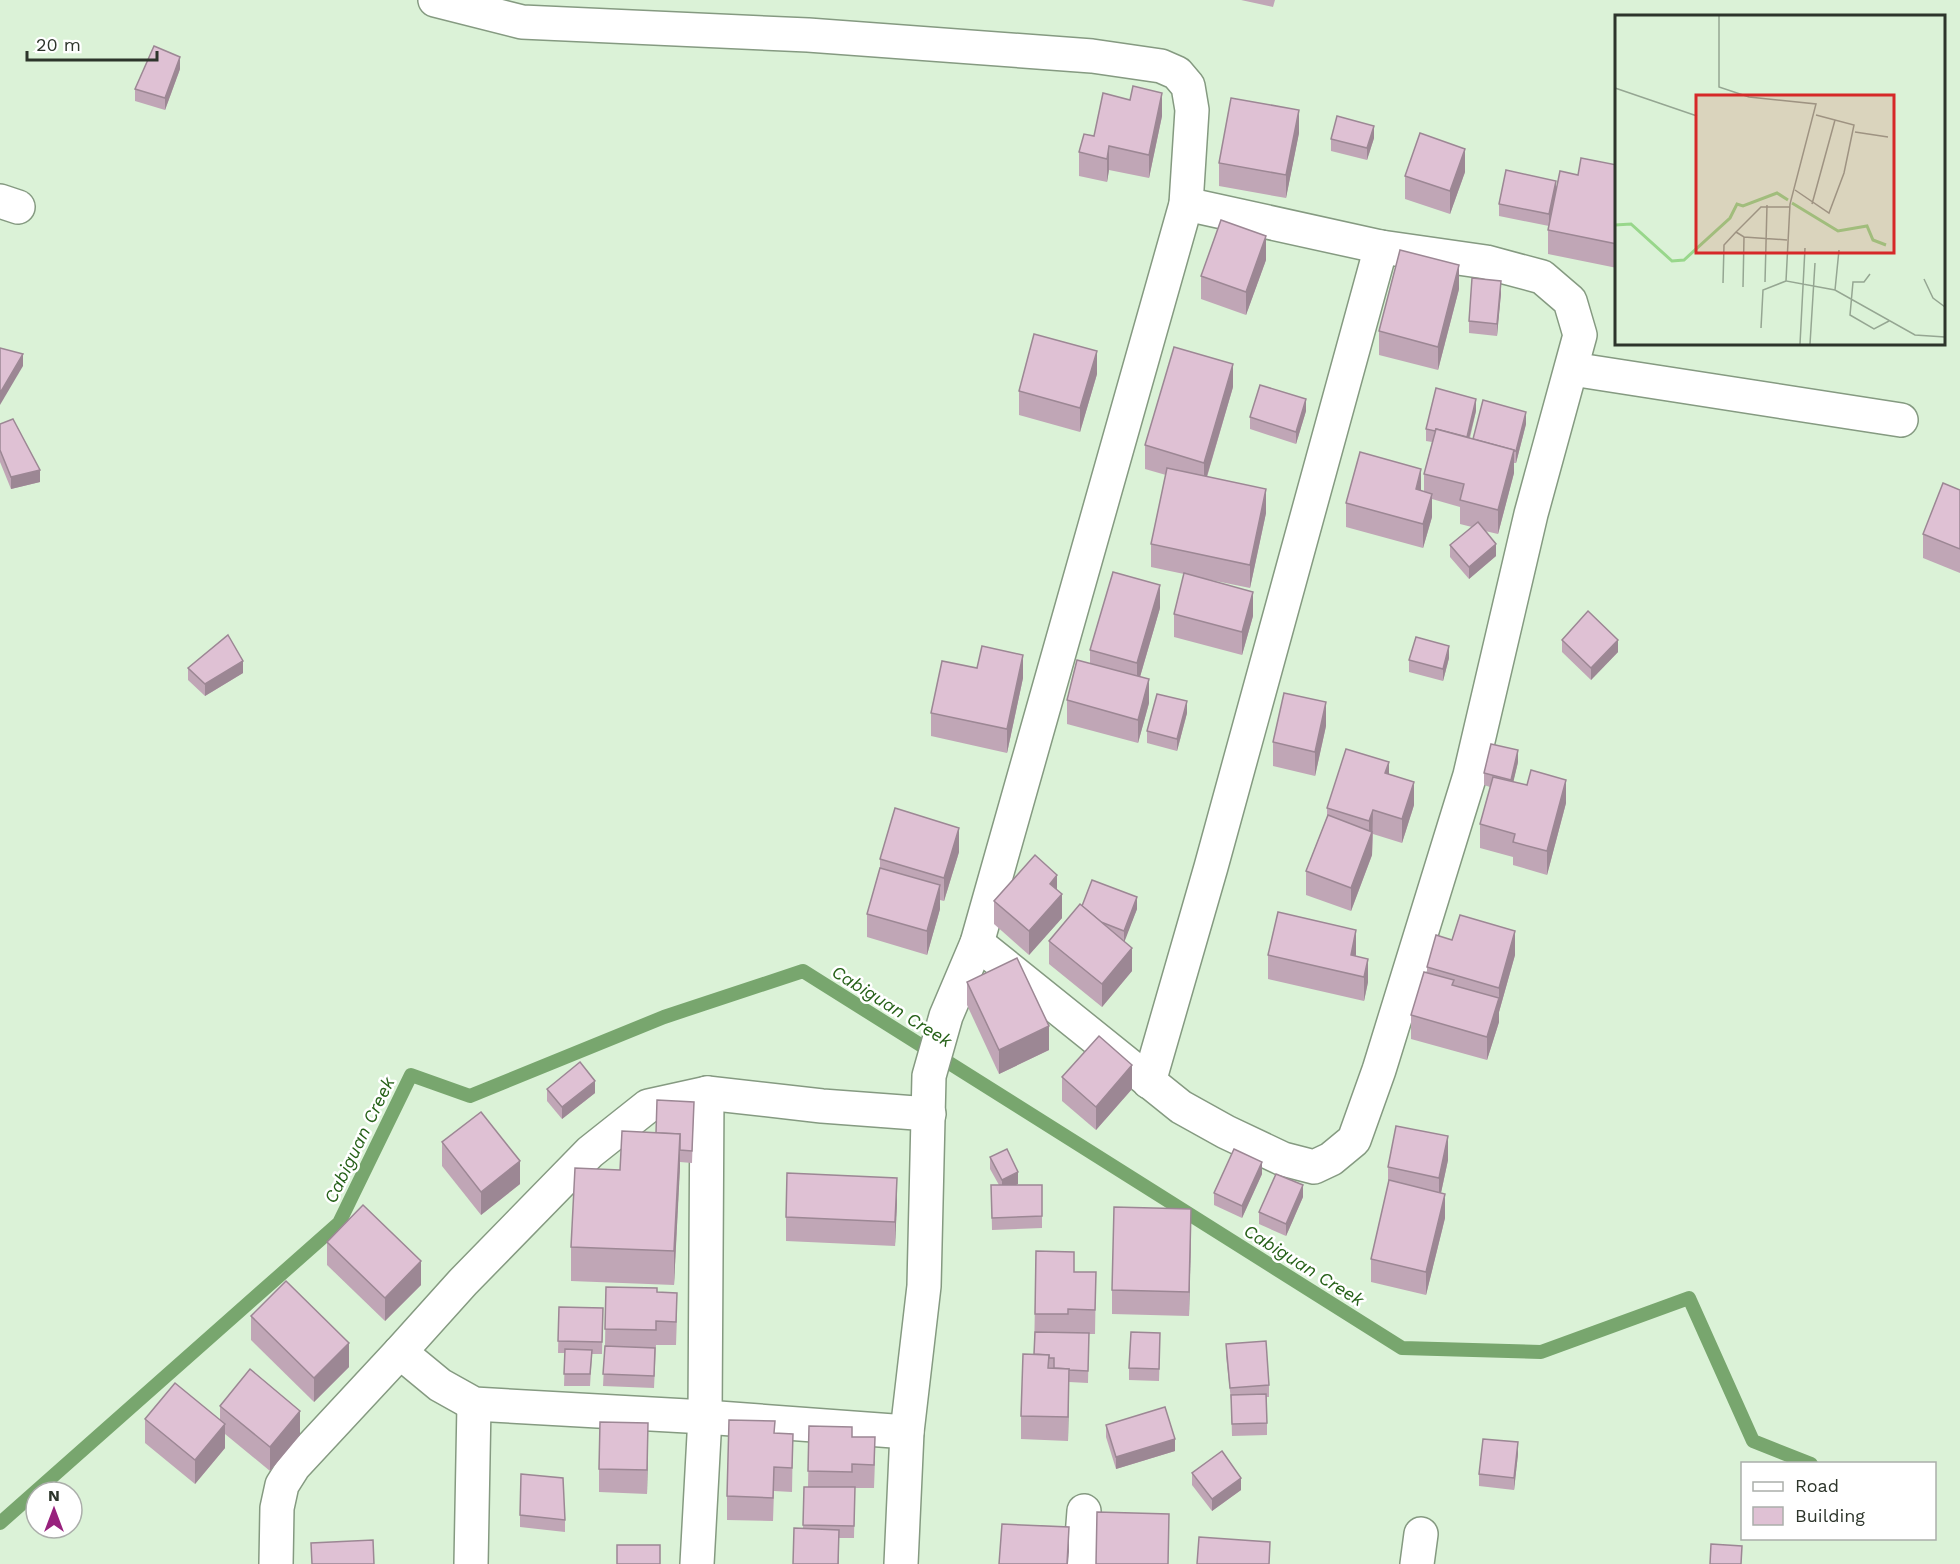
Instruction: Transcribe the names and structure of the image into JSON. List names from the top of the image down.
{
  "water": ["Cabiguan Creek"],
  "legend": ["Road", "Building"],
  "scale_bar": "20 m",
  "north": "top"
}
